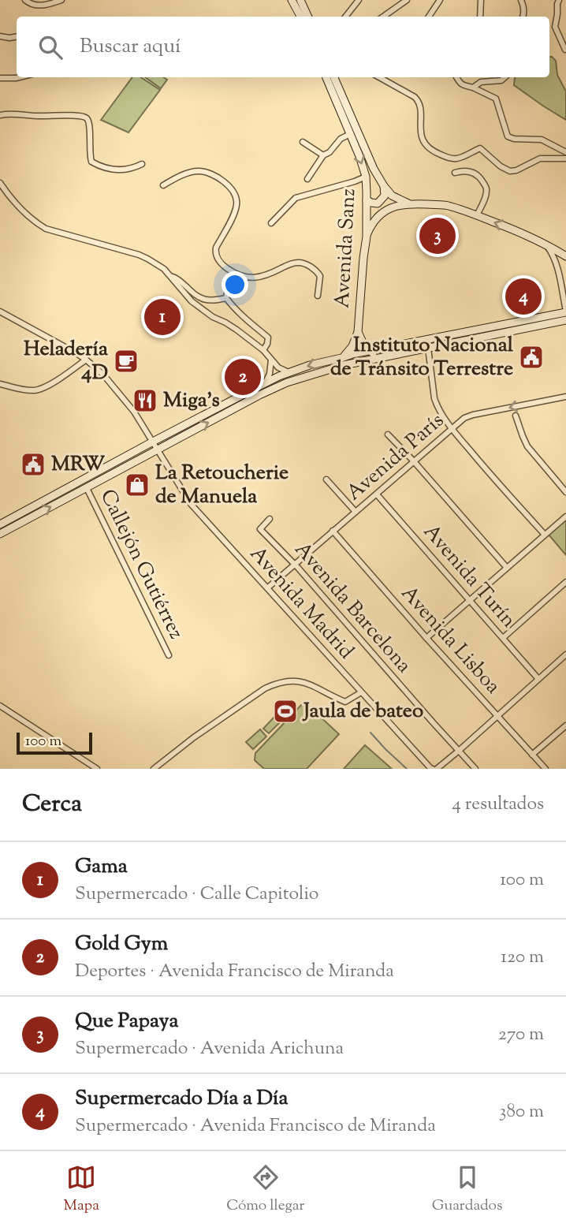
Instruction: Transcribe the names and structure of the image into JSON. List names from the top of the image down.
{
  "streets": {
    "main road": ["Avenida Sanz"],
    "street": [
      "Avenida París",
      "Callejón Gutiérrez",
      "Avenida Turín",
      "Avenida Madrid",
      "Avenida Barcelona",
      "Avenida Lisboa"
    ]
  },
  "crossings": [
    ["Avenida París", "Avenida Turín"],
    ["Avenida París", "Avenida Madrid"],
    ["Avenida París", "Avenida Barcelona"],
    ["Avenida París", "Avenida Lisboa"]
  ],
  "places": {
    "public building": ["Instituto Nacional de Tránsito Terrestre", "MRW"],
    "cafe": ["Heladería 4D"],
    "restaurant": ["Miga's"],
    "shop": ["La Retoucherie de Manuela"],
    "sports": ["Jaula de bateo"]
  },
  "scale_bar": "100 m",
  "page": {
    "search": "Buscar aquí",
    "pins": [
      "3",
      "4",
      "1",
      "2"
    ],
    "scale": "100 m",
    "heading": ["Cerca", "4 resultados"],
    "list": [
      {
        "mark": "1",
        "name": "Gama",
        "note": "Supermercado · Calle Capitolio",
        "value": "100 m"
      },
      {
        "mark": "2",
        "name": "Gold Gym",
        "note": "Deportes · Avenida Francisco de Miranda",
        "value": "120 m"
      },
      {
        "mark": "3",
        "name": "Que Papaya",
        "note": "Supermercado · Avenida Arichuna",
        "value": "270 m"
      },
      {
        "mark": "4",
        "name": "Supermercado Día a Día",
        "note": "Supermercado · Avenida Francisco de Miranda",
        "value": "380 m"
      }
    ],
    "nav": ["Mapa", "Cómo llegar", "Guardados"]
  }
}
